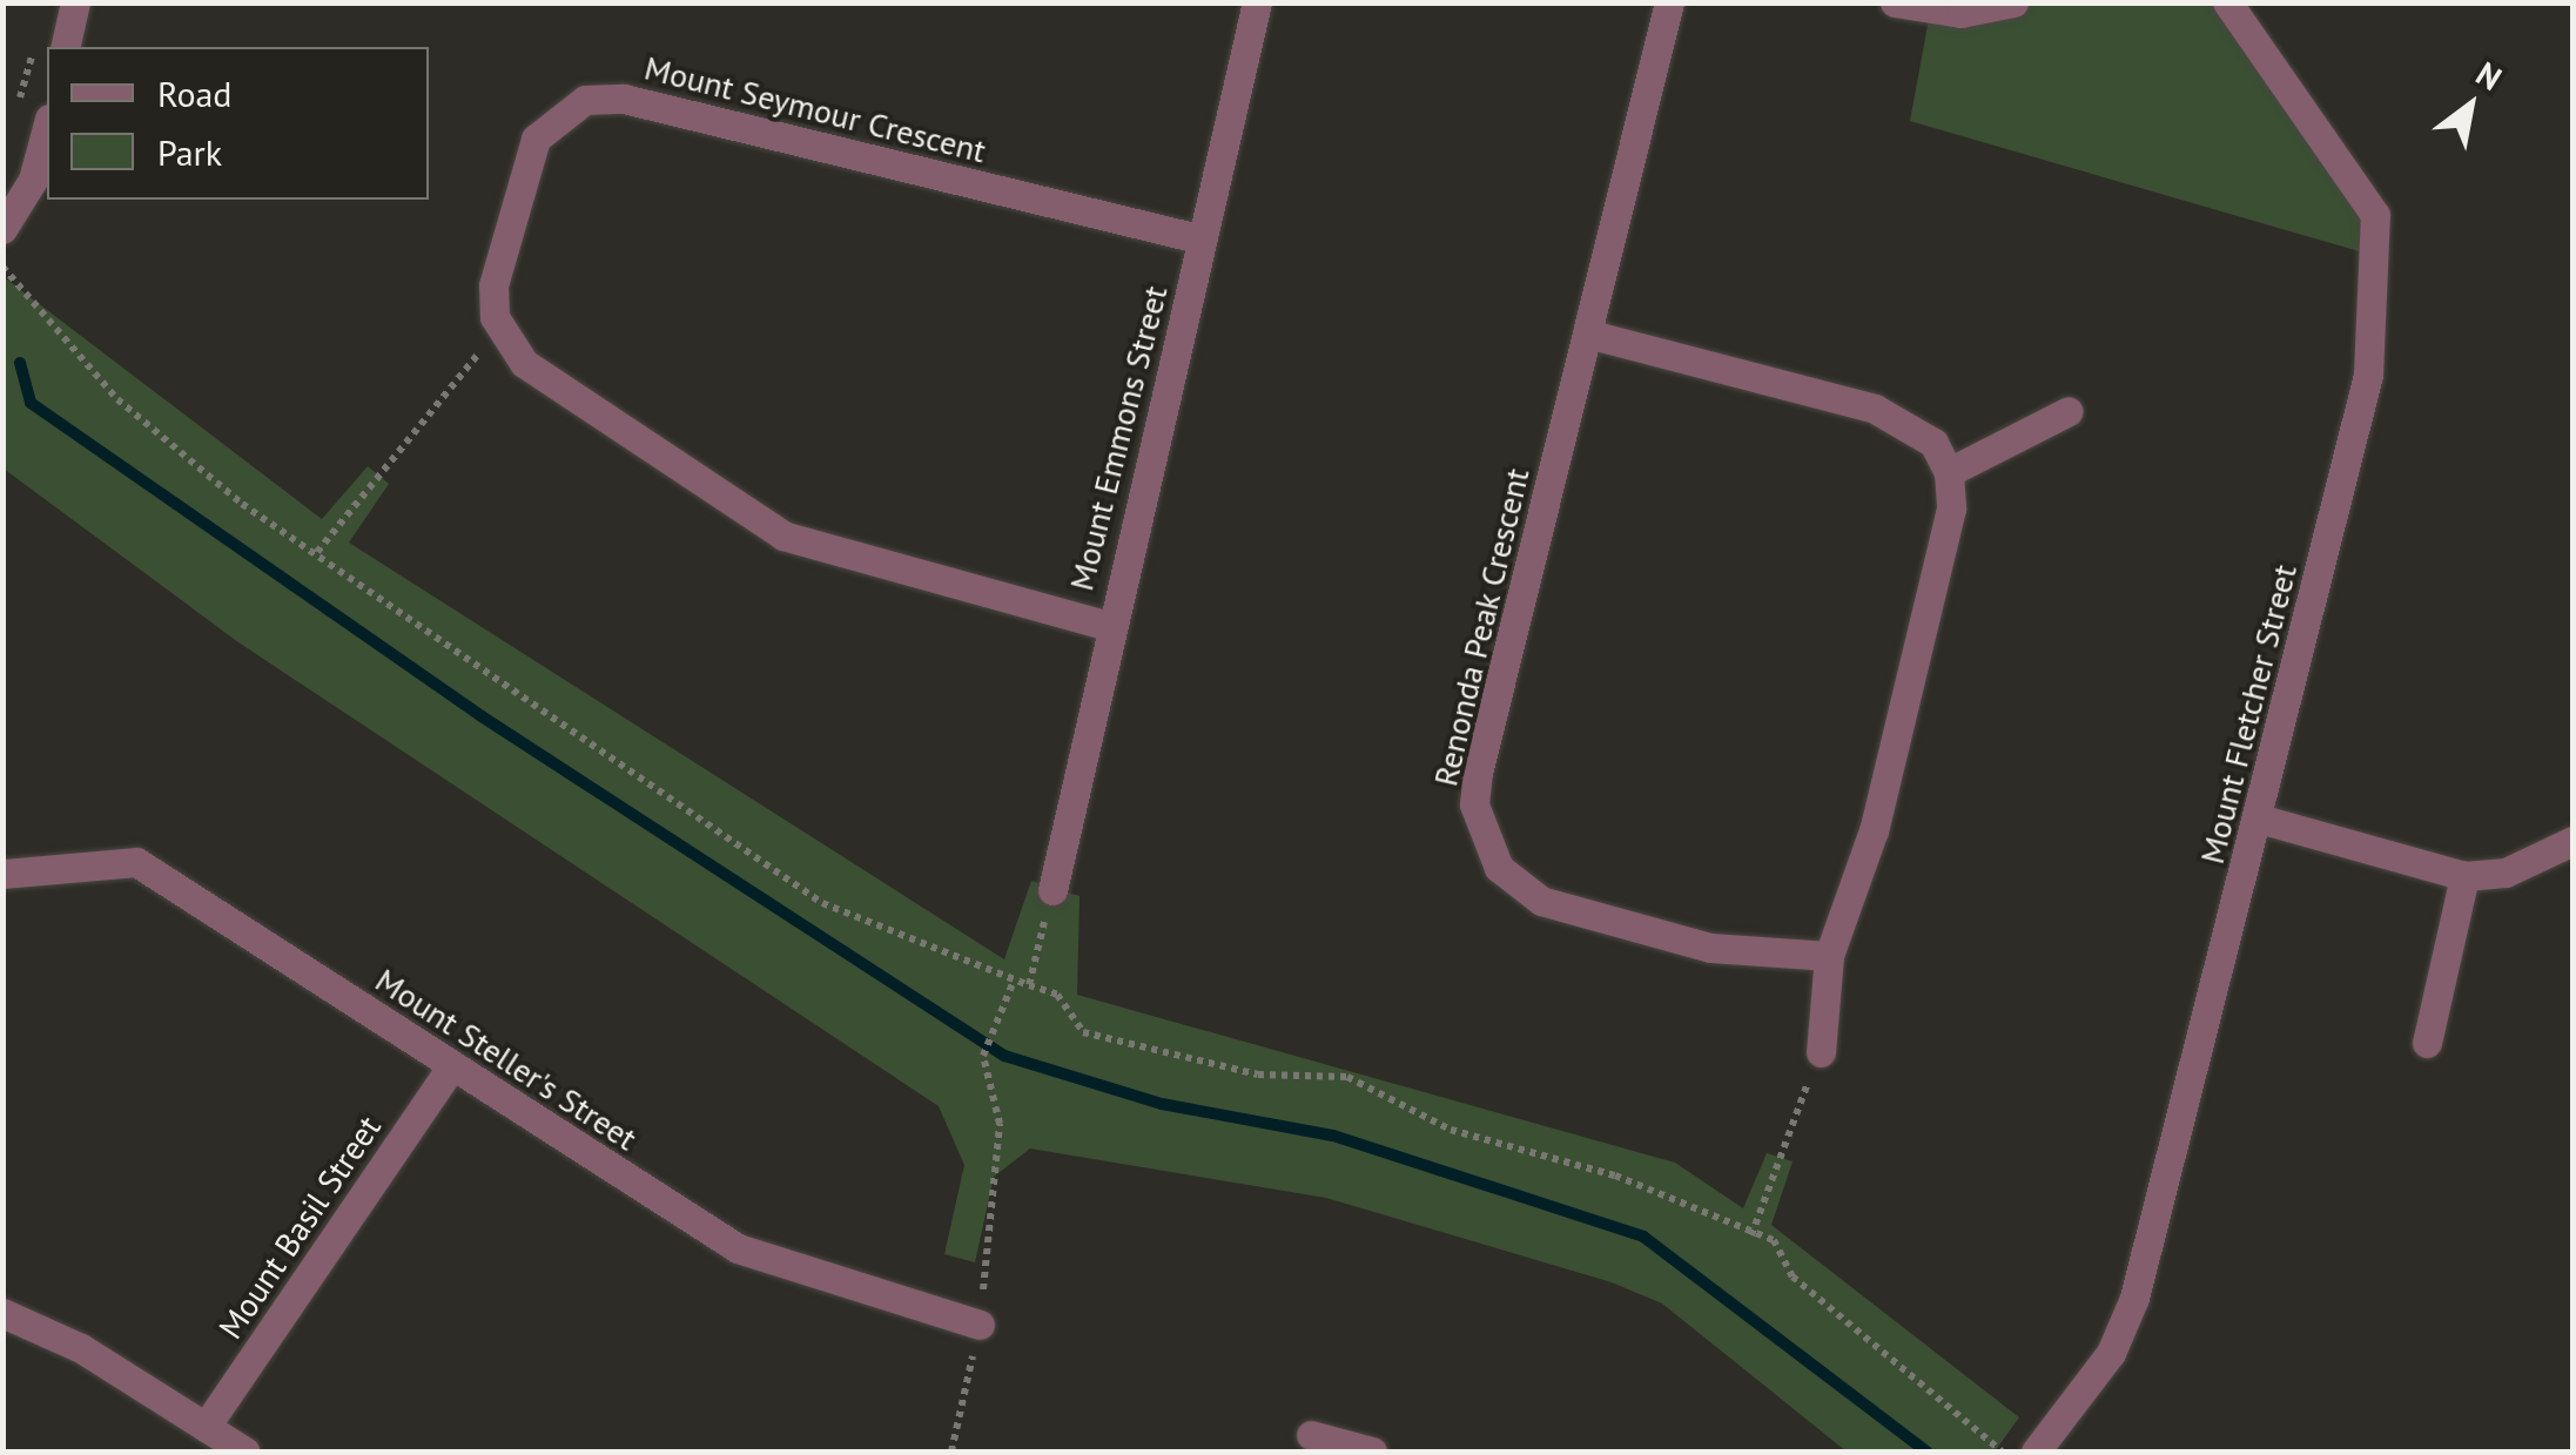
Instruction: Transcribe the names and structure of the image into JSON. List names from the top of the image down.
{
  "streets": {
    "street": [
      "Mount Seymour Crescent",
      "Mount Emmons Street",
      "Renonda Peak Crescent",
      "Mount Fletcher Street",
      "Mount Steller's Street",
      "Mount Basil Street"
    ]
  },
  "crossings": [
    ["Mount Seymour Crescent", "Mount Emmons Street"],
    ["Mount Steller's Street", "Mount Basil Street"]
  ],
  "legend": ["Road", "Park"],
  "north": "top right"
}
